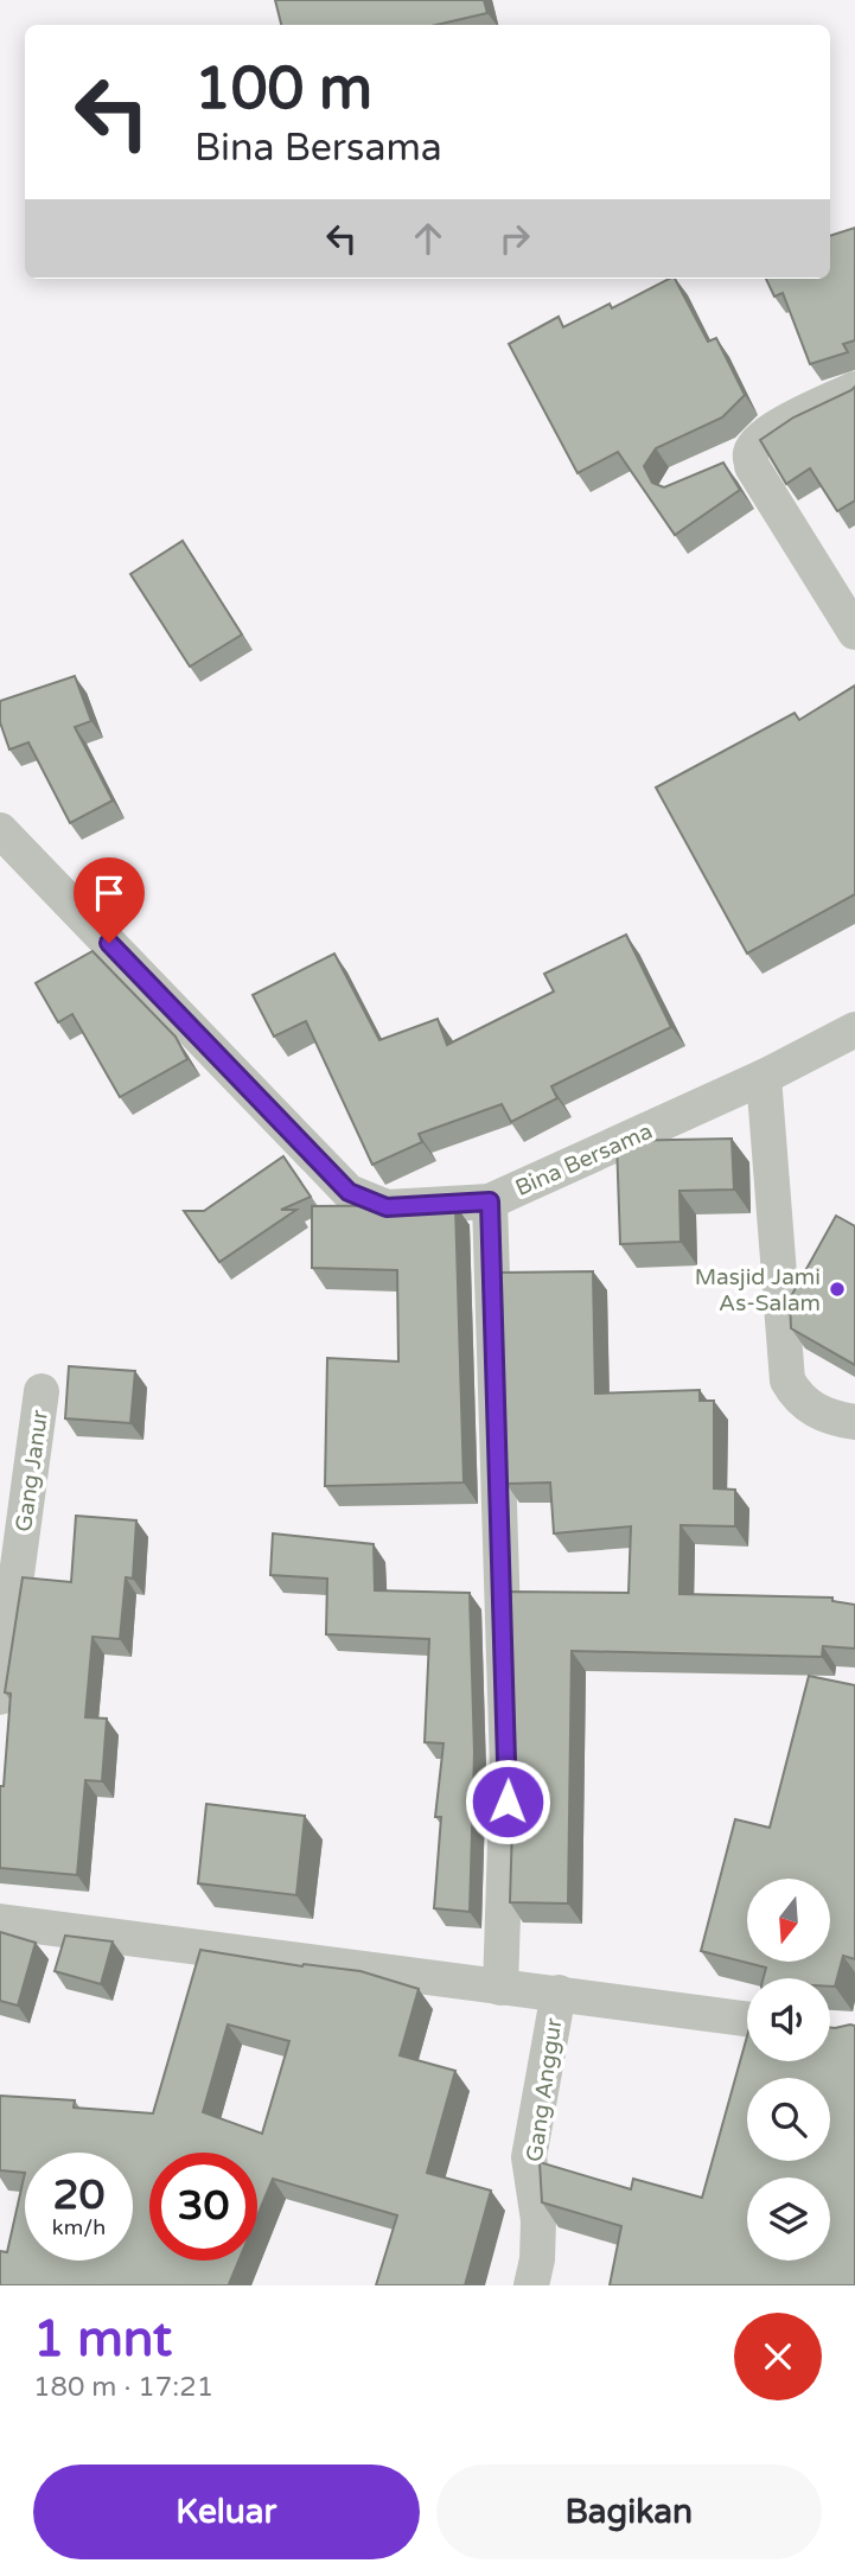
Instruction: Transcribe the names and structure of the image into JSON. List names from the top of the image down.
{
  "streets": {
    "street": ["Bina Bersama", "Gang Janur", "Gang Anggur"]
  },
  "places": ["Masjid Jami As-Salam"],
  "north": "bottom",
  "page": {
    "turn": ["100 m", "Bina Bersama"],
    "speed": "20 km/h",
    "limit": "30",
    "heading": ["1 mnt", "180 m · 17:21"],
    "buttons": ["Keluar", "Bagikan"]
  }
}
